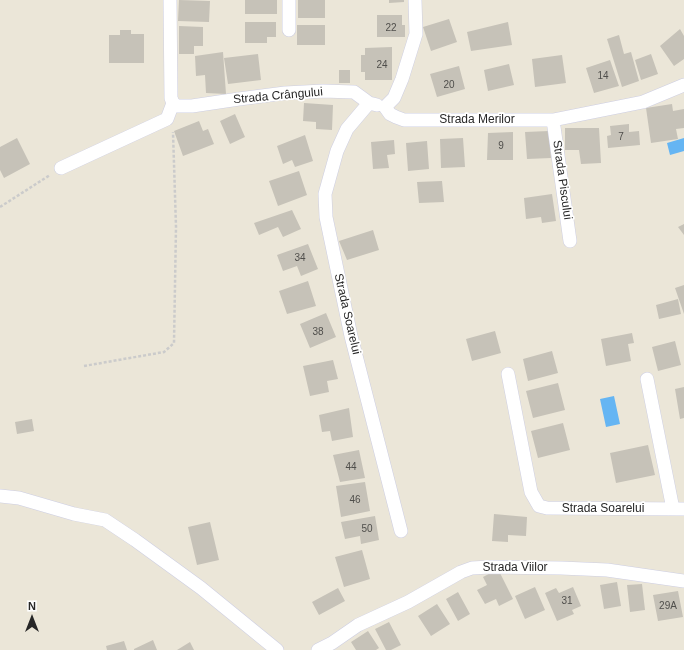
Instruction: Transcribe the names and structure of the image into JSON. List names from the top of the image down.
{
  "streets": {
    "street": [
      "Strada Crângului",
      "Strada Merilor",
      "Strada Piscului",
      "Strada Soarelui",
      "Strada Viilor"
    ]
  },
  "crossings": [
    ["Strada Crângului", "Strada Merilor"],
    ["Strada Crângului", "Strada Soarelui"],
    ["Strada Merilor", "Strada Piscului"]
  ],
  "house_numbers": [
    "22",
    "24",
    "14",
    "20",
    "7",
    "9",
    "34",
    "38",
    "44",
    "46",
    "50",
    "31",
    "29A"
  ],
  "north": "top"
}
